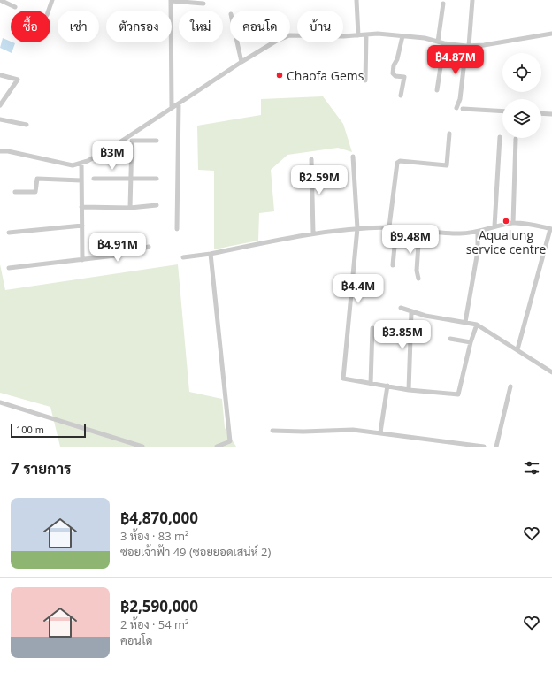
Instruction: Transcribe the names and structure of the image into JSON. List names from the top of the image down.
{
  "places": ["Chaofa Gems", "Aqualung service centre"],
  "scale_bar": "100 m",
  "page": {
    "chip": [
      "ซื้อ",
      "เช่า",
      "ตัวกรอง",
      "ใหม่",
      "คอนโด",
      "บ้าน"
    ],
    "price": [
      "฿4.87M",
      "฿3M",
      "฿2.59M",
      "฿9.48M",
      "฿4.91M",
      "฿4.4M",
      "฿3.85M"
    ],
    "scale": "100 m",
    "heading": "7 รายการ",
    "list": [
      {
        "name": "฿4,870,000",
        "note": "3 ห้อง · 83 m² · ซอยเจ้าฟ้า 49 (ซอยยอดเสน่ห์ 2)"
      },
      {
        "name": "฿2,590,000",
        "note": "2 ห้อง · 54 m² · คอนโด"
      }
    ]
  }
}
